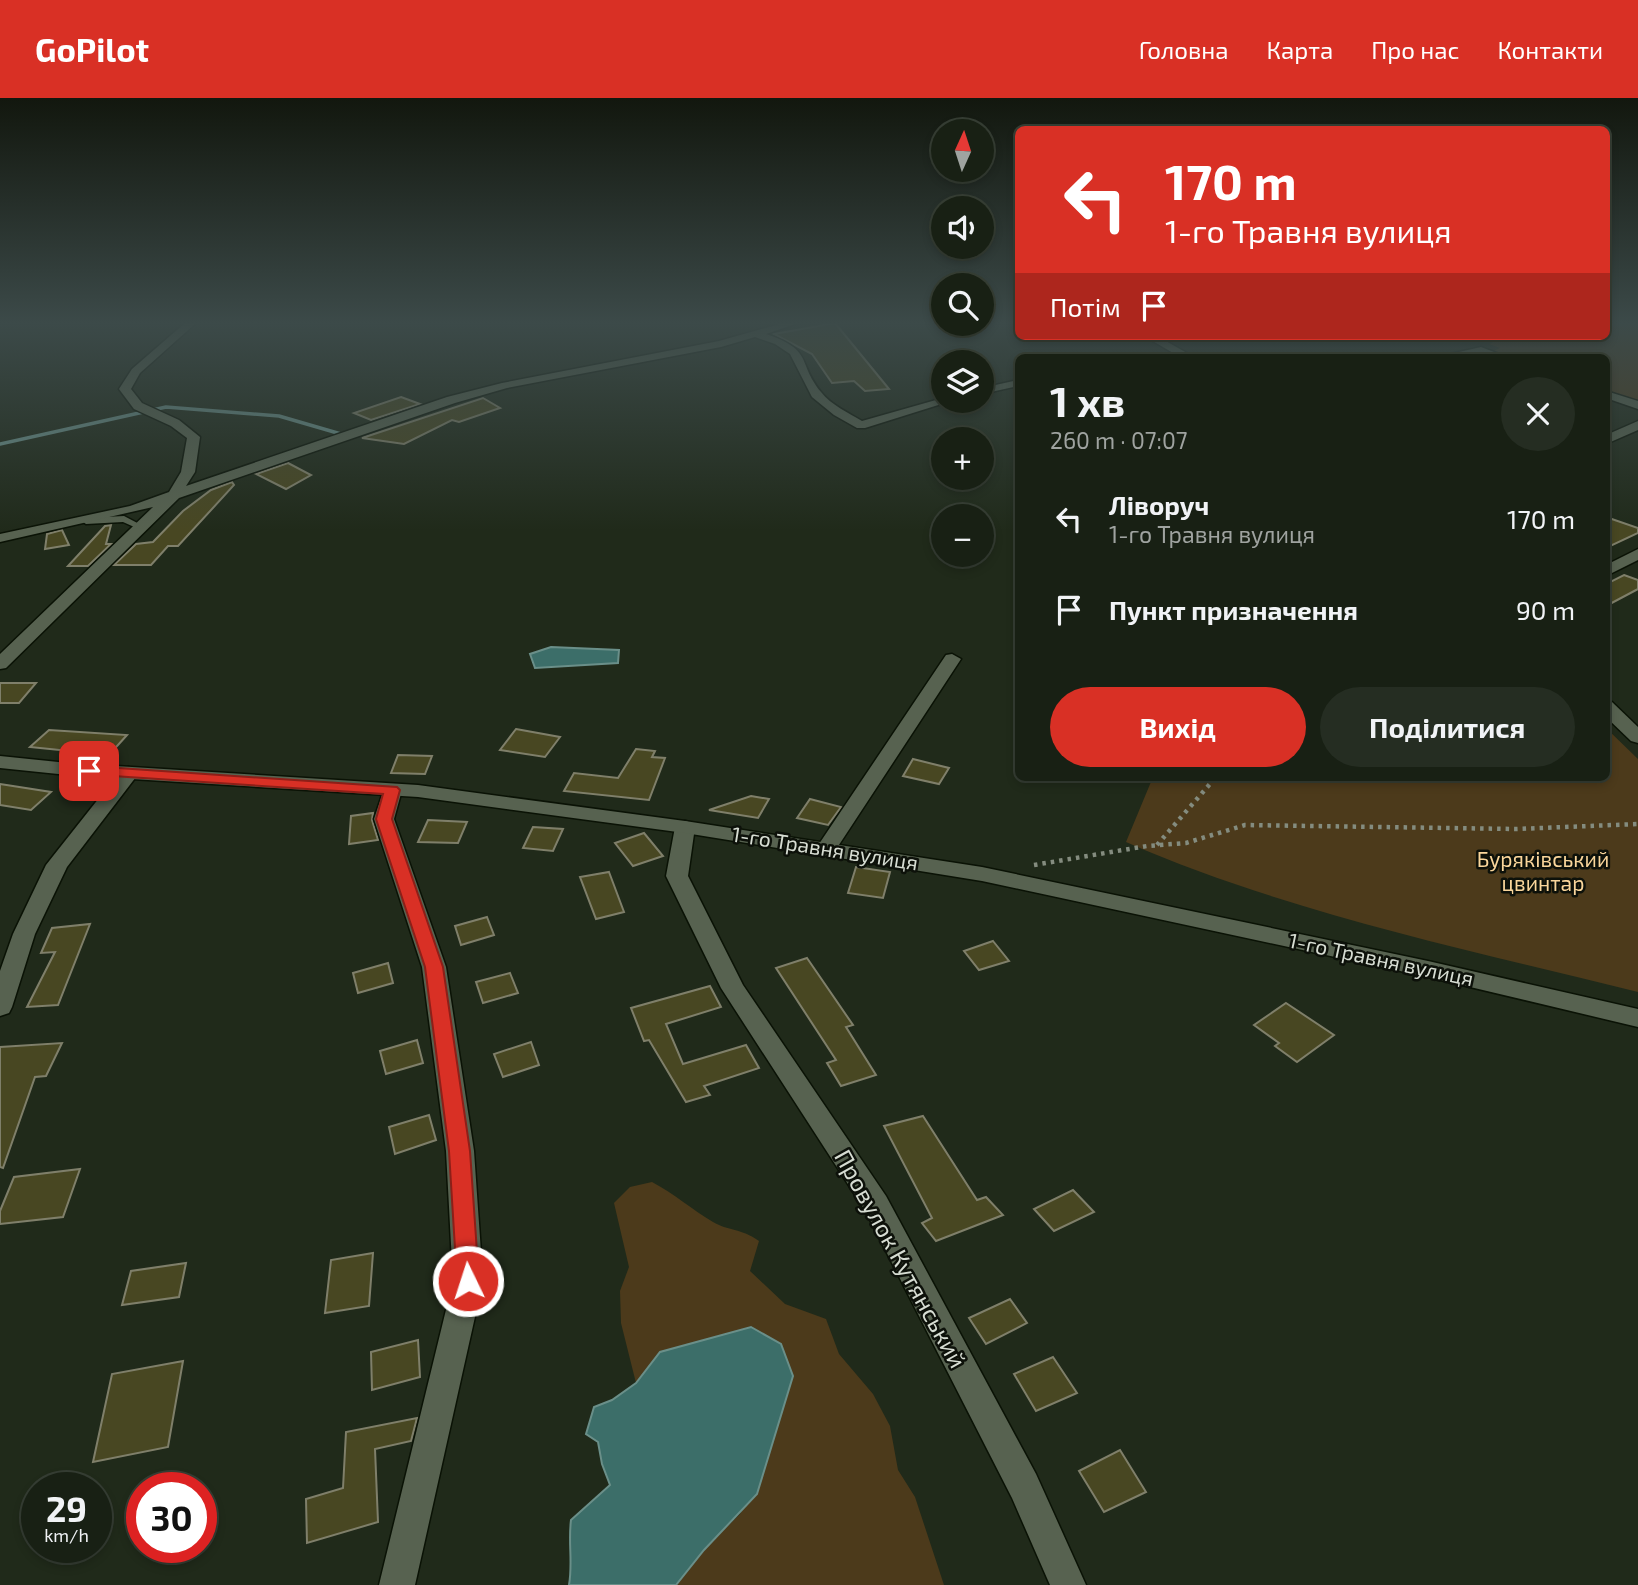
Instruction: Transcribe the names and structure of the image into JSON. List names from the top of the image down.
{
  "streets": {
    "street": ["1-го Травня вулиця", "Провулок Кутянський"]
  },
  "crossings": [
    ["1-го Травня вулиця", "Провулок Кутянський"]
  ],
  "parks": ["Буряківський цвинтар"],
  "north": "top",
  "page": {
    "header": "GoPilot",
    "nav": [
      "Головна",
      "Карта",
      "Про нас",
      "Контакти"
    ],
    "map_buttons": ["+", "−"],
    "turn": ["170 m", "1-го Травня вулиця"],
    "then": "Потім",
    "heading": ["1 хв", "260 m · 07:07"],
    "list": [
      {
        "name": "Ліворуч",
        "note": "1-го Травня вулиця",
        "value": "170 m"
      },
      {
        "name": "Пункт призначення",
        "value": "90 m"
      }
    ],
    "buttons": ["Вихід", "Поділитися"],
    "speed": "29 km/h",
    "limit": "30"
  }
}
